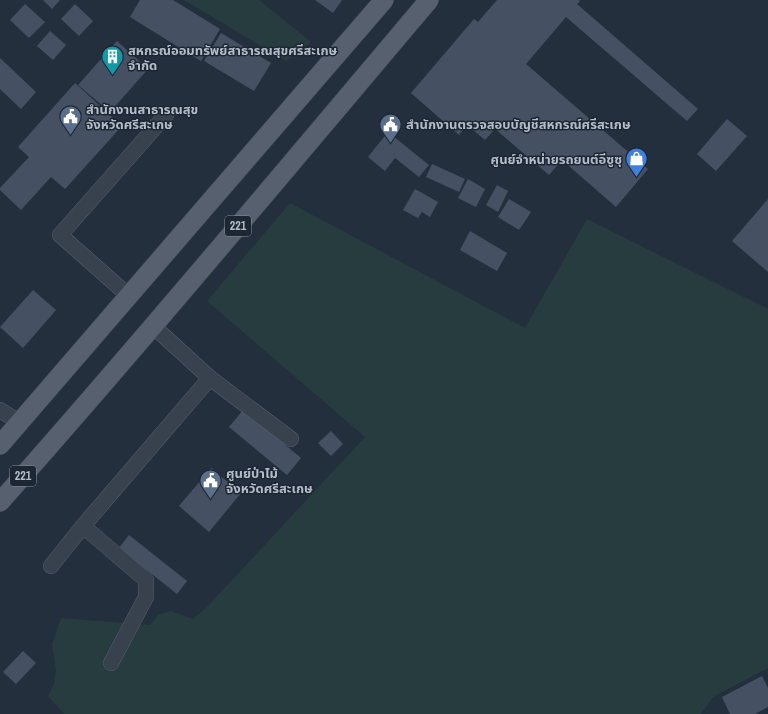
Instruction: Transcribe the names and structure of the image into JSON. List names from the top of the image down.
{
  "streets": {
    "main road": ["221"]
  },
  "places": {
    "building": ["สหกรณ์ออมทรัพย์สาธารณสุขศรีสะเกษ จำกัด"],
    "public building": ["สำนักงานสาธารณสุข จังหวัดศรีสะเกษ", "สำนักงานตรวจสอบบัญชีสหกรณ์ศรีสะเกษ", "ศูนย์ป่าไม้ จังหวัดศรีสะเกษ"],
    "shop": ["ศูนย์จำหน่ายรถยนต์อีซูซุ"]
  }
}
